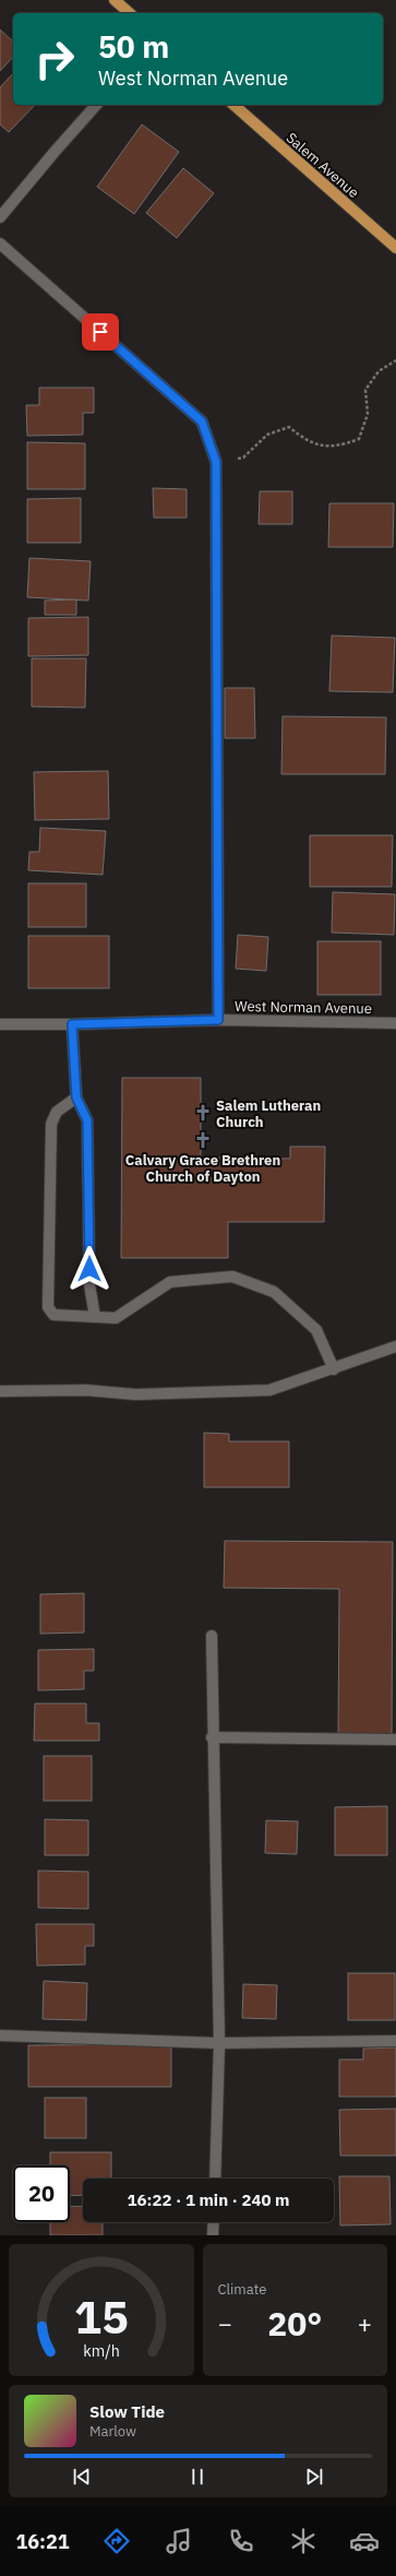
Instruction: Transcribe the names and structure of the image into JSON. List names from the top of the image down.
{
  "streets": {
    "main road": ["Salem Avenue"],
    "street": ["West Norman Avenue"]
  },
  "places": {
    "church": ["Salem Lutheran Church", "Calvary Grace Brethren Church of Dayton"]
  },
  "page": {
    "turn": ["50 m", "West Norman Avenue"],
    "limit": "20",
    "trip": "16:22 · 1 min · 240 m",
    "tile": "Climate",
    "heat": ["−", "20°", "+"],
    "song": ["Slow Tide", "Marlow"],
    "tabs": "16:21",
    "gauge": ["15", "km/h"]
  }
}
